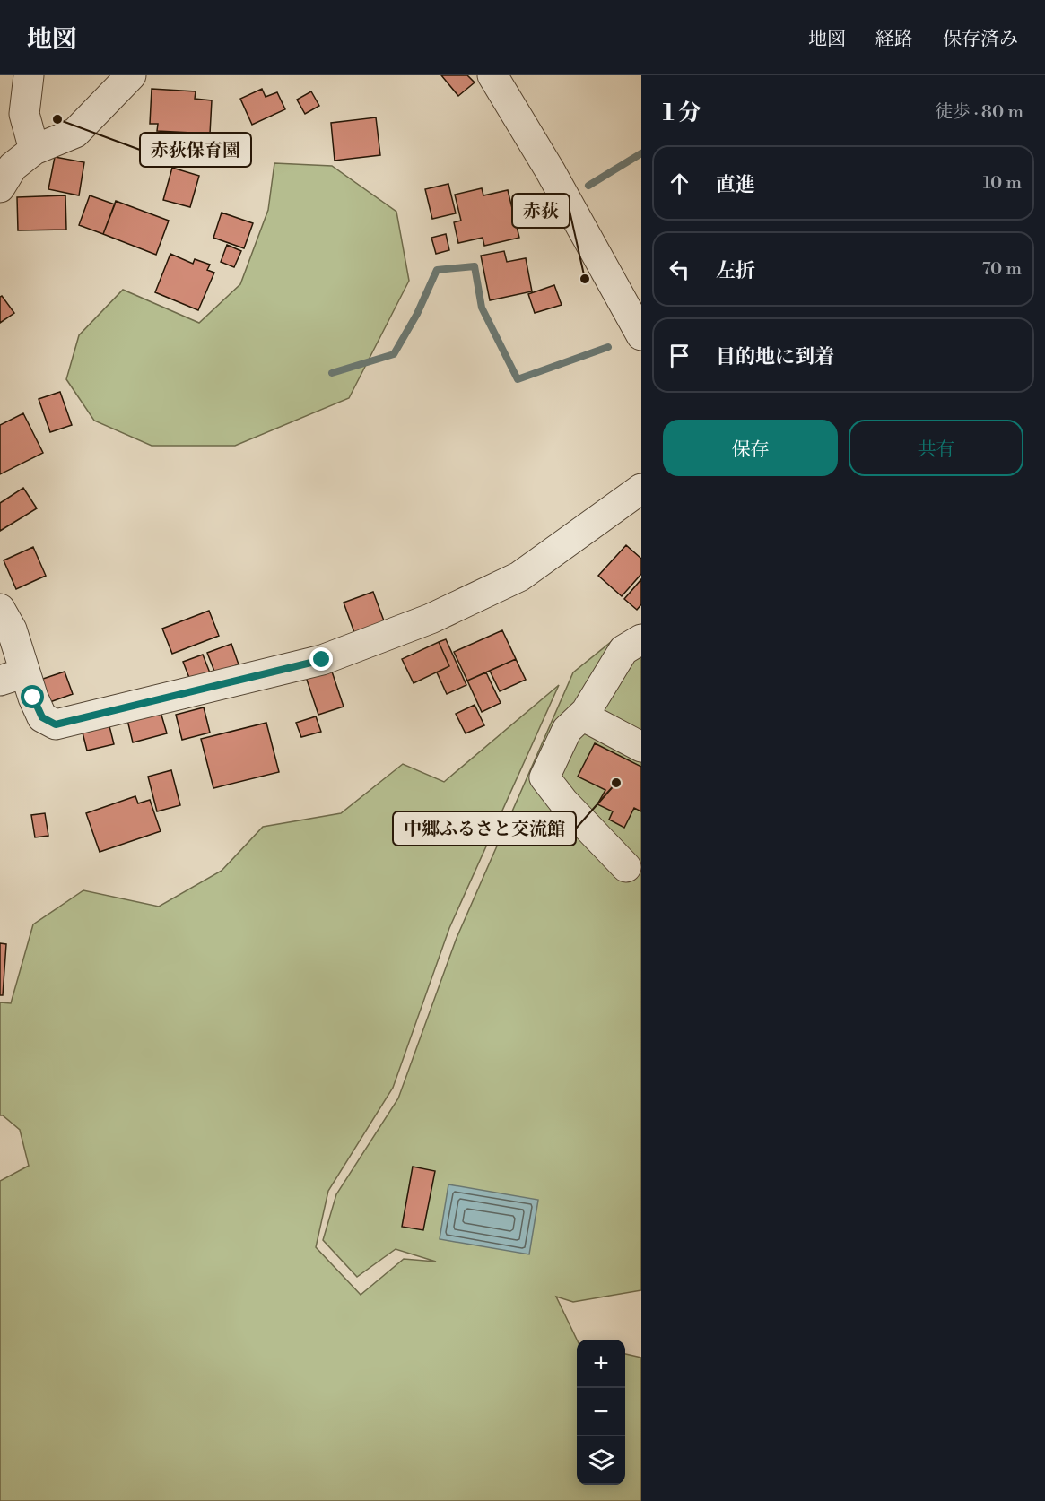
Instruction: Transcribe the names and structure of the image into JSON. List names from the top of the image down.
{
  "places": ["赤荻保育園", "赤荻", "中郷ふるさと交流館"],
  "page": {
    "header": "地図",
    "nav": ["地図", "経路", "保存済み"],
    "heading": ["1 分", "徒歩 · 80 m"],
    "list": [
      ["直進", "10 m"],
      ["左折", "70 m"],
      "目的地に到着"
    ],
    "buttons": ["保存", "共有"],
    "map_buttons": ["+", "−"]
  }
}
